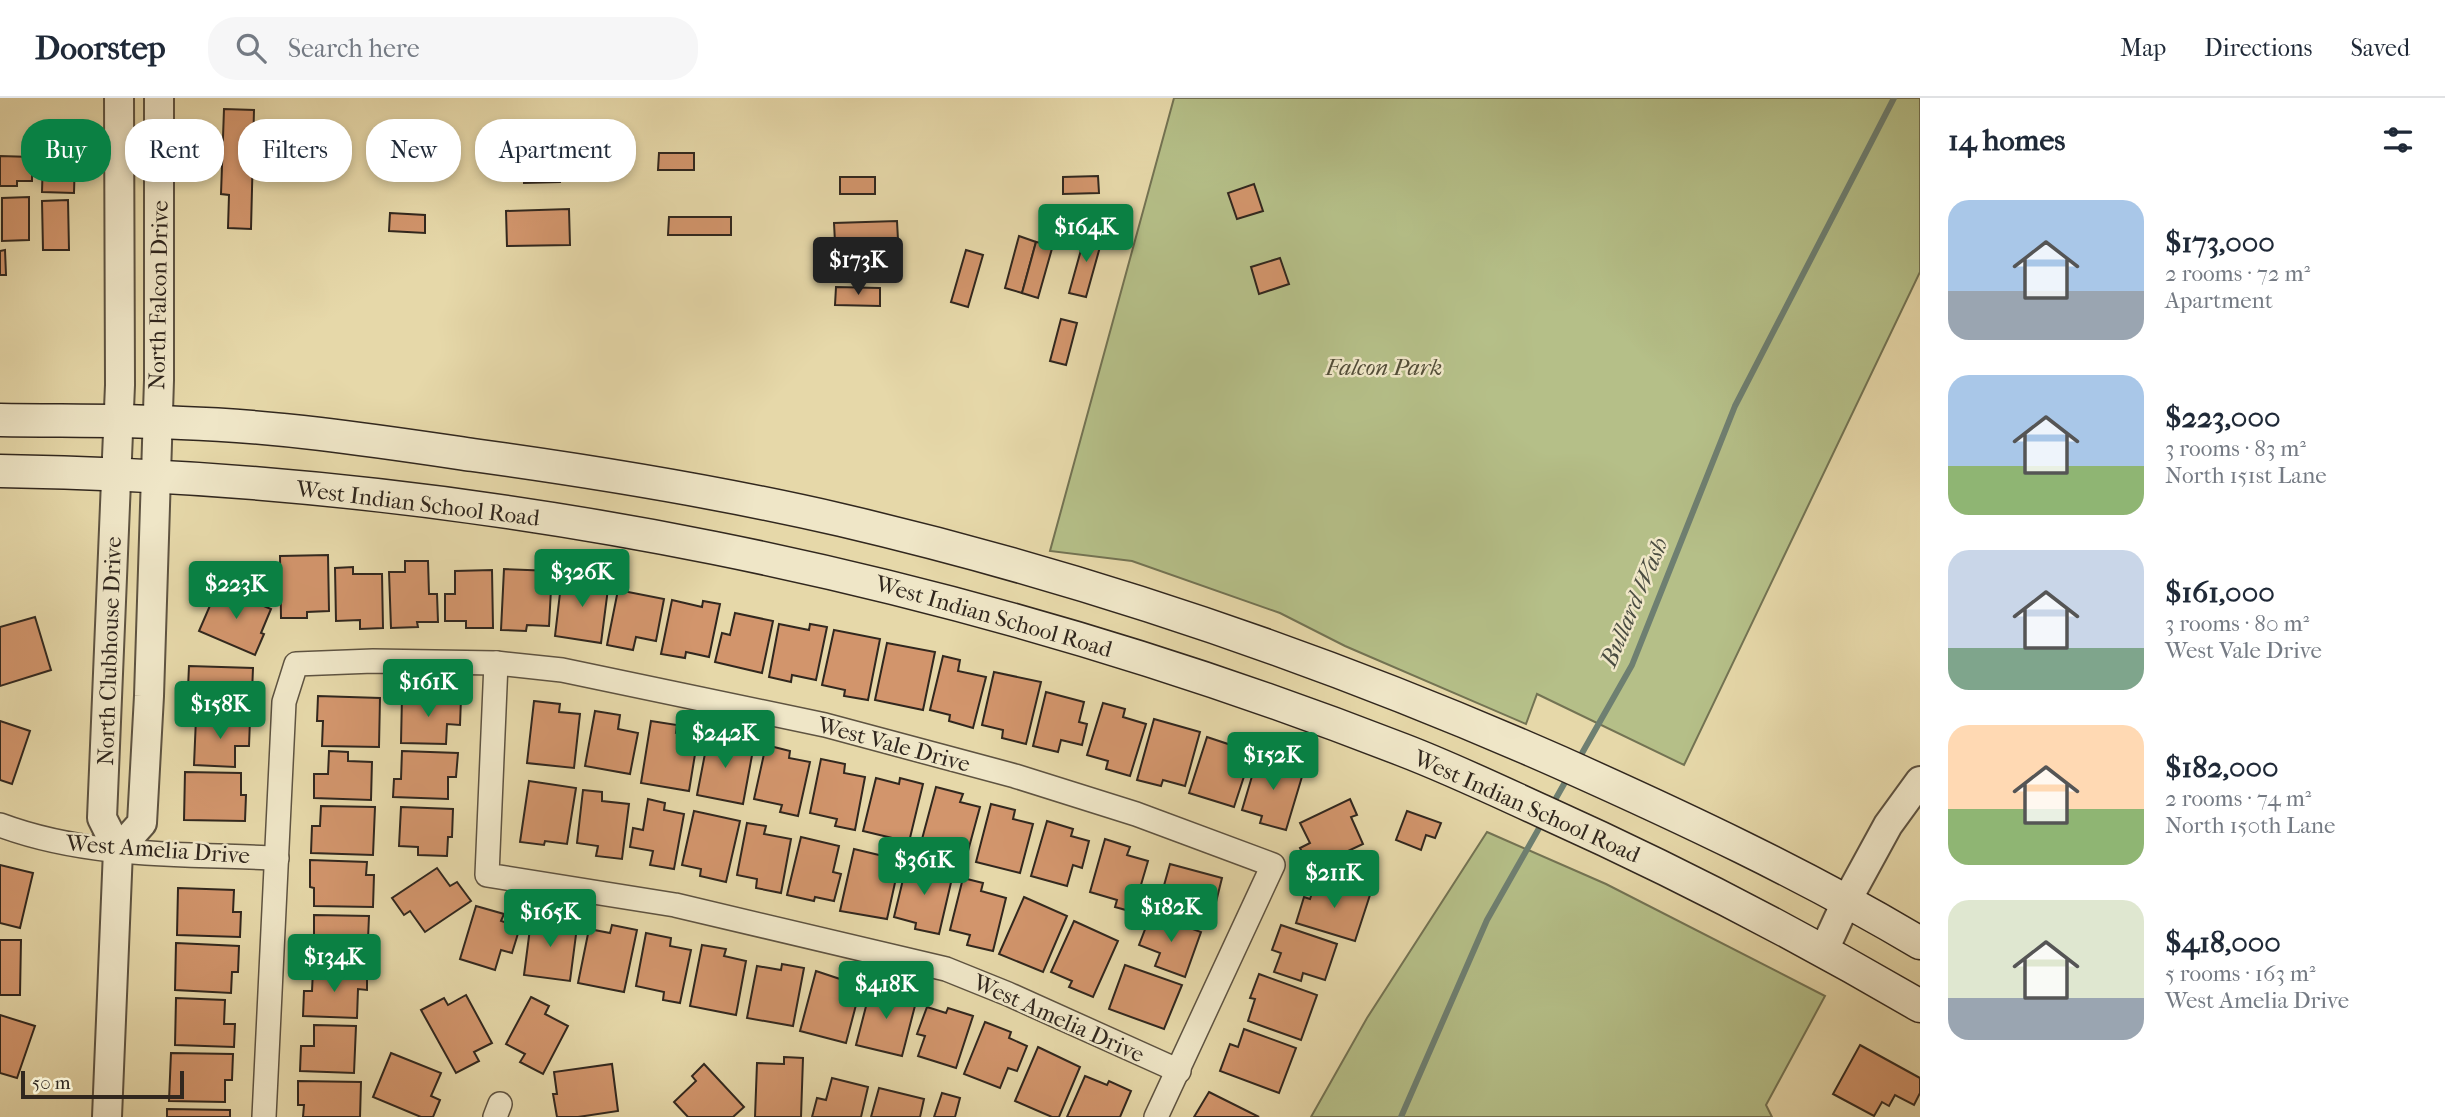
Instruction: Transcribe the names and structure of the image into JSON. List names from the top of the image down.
{
  "streets": {
    "main road": ["West Indian School Road"],
    "street": [
      "North Falcon Drive",
      "North Clubhouse Drive",
      "West Vale Drive",
      "West Amelia Drive"
    ]
  },
  "crossings": [
    ["North Falcon Drive", "West Indian School Road"],
    ["North Falcon Drive", "North Clubhouse Drive"],
    ["West Indian School Road", "North Clubhouse Drive"],
    ["North Clubhouse Drive", "West Amelia Drive"],
    ["West Vale Drive", "West Amelia Drive"]
  ],
  "water": ["Bullard Wash"],
  "parks": ["Falcon Park"],
  "scale_bar": "50 m",
  "page": {
    "header": "Doorstep",
    "search": "Search here",
    "nav": ["Map", "Directions", "Saved"],
    "heading": "14 homes",
    "chip": [
      "Buy",
      "Rent",
      "Filters",
      "New",
      "Apartment"
    ],
    "list": [
      {
        "name": "$173,000",
        "note": "2 rooms · 72 m² · Apartment"
      },
      {
        "name": "$223,000",
        "note": "3 rooms · 83 m² · North 151st Lane"
      },
      {
        "name": "$161,000",
        "note": "3 rooms · 80 m² · West Vale Drive"
      },
      {
        "name": "$182,000",
        "note": "2 rooms · 74 m² · North 150th Lane"
      },
      {
        "name": "$418,000",
        "note": "5 rooms · 163 m² · West Amelia Drive"
      }
    ],
    "price": [
      "$164K",
      "$173K",
      "$326K",
      "$223K",
      "$161K",
      "$158K",
      "$242K",
      "$152K",
      "$361K",
      "$211K",
      "$182K",
      "$165K",
      "$134K",
      "$418K"
    ],
    "scale": "50 m"
  }
}
